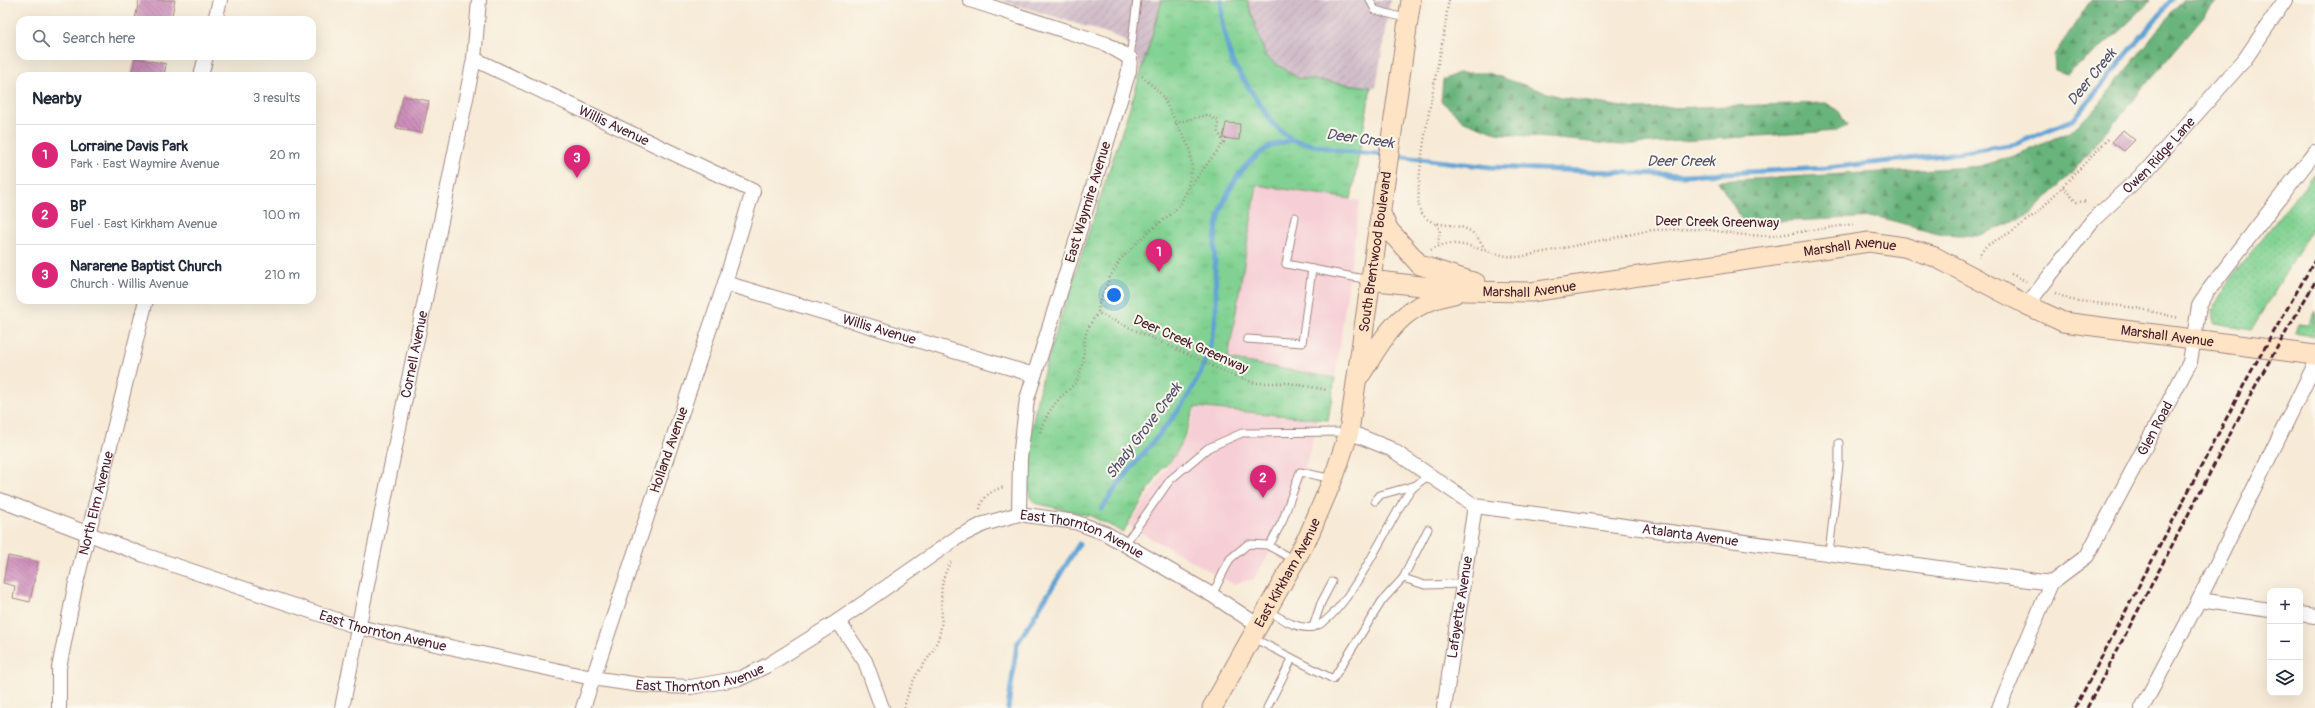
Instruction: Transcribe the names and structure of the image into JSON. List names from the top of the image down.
{
  "streets": {
    "main road": ["Marshall Avenue", "South Brentwood Boulevard", "East Kirkham Avenue"],
    "street": [
      "Willis Avenue",
      "Owen Ridge Lane",
      "East Waymire Avenue",
      "Cornell Avenue",
      "Glen Road",
      "Holland Avenue",
      "North Elm Avenue",
      "Atalanta Avenue",
      "East Thornton Avenue",
      "Lafayette Avenue"
    ],
    "path": ["Deer Creek Greenway"]
  },
  "crossings": [
    ["Willis Avenue", "East Waymire Avenue"],
    ["Willis Avenue", "Cornell Avenue"],
    ["Willis Avenue", "Holland Avenue"],
    ["Owen Ridge Lane", "Marshall Avenue"],
    ["East Waymire Avenue", "East Thornton Avenue"],
    ["Marshall Avenue", "South Brentwood Boulevard"],
    ["Marshall Avenue", "Glen Road"],
    ["South Brentwood Boulevard", "Atalanta Avenue"],
    ["South Brentwood Boulevard", "East Kirkham Avenue"],
    ["Cornell Avenue", "East Thornton Avenue"],
    ["Glen Road", "Atalanta Avenue"],
    ["Holland Avenue", "East Thornton Avenue"],
    ["North Elm Avenue", "East Thornton Avenue"],
    ["Atalanta Avenue", "East Kirkham Avenue"],
    ["Atalanta Avenue", "Lafayette Avenue"],
    ["East Thornton Avenue", "East Kirkham Avenue"]
  ],
  "water": ["Deer Creek", "Shady Grove Creek"],
  "page": {
    "search": "Search here",
    "heading": ["Nearby", "3 results"],
    "list": [
      {
        "mark": "1",
        "name": "Lorraine Davis Park",
        "note": "Park · East Waymire Avenue",
        "value": "20 m"
      },
      {
        "mark": "2",
        "name": "BP",
        "note": "Fuel · East Kirkham Avenue",
        "value": "100 m"
      },
      {
        "mark": "3",
        "name": "Nararene Baptist Church",
        "note": "Church · Willis Avenue",
        "value": "210 m"
      }
    ],
    "pins": ["3", "1", "2"],
    "map_buttons": ["+", "−"]
  }
}
